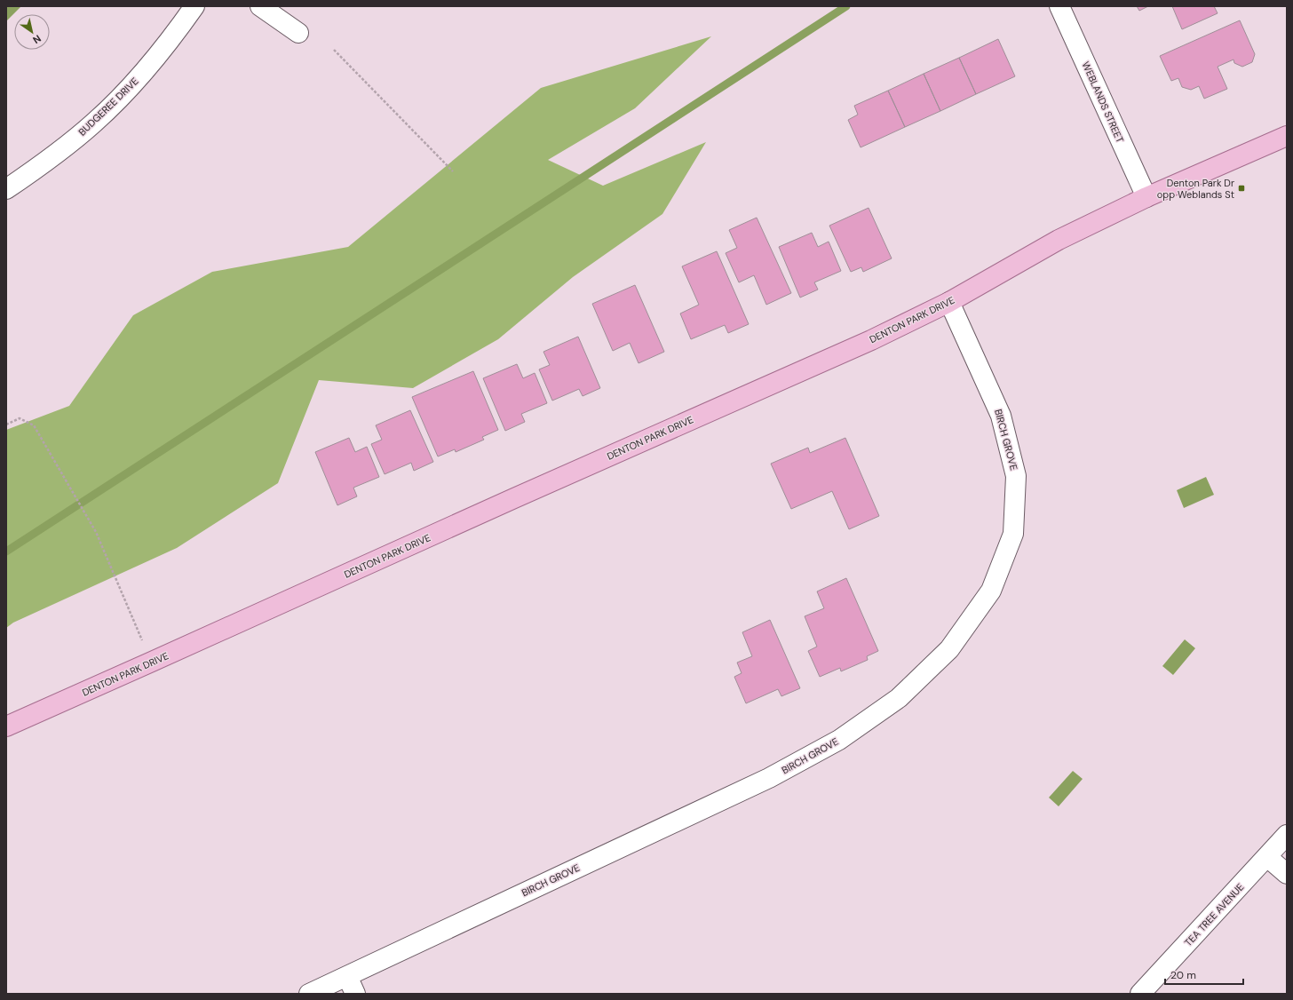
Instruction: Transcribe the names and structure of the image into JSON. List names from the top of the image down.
{
  "streets": {
    "main road": ["DENTON PARK DRIVE"],
    "street": [
      "WEBLANDS STREET",
      "BUDGEREE DRIVE",
      "BIRCH GROVE",
      "TEA TREE AVENUE"
    ]
  },
  "crossings": [
    ["WEBLANDS STREET", "DENTON PARK DRIVE"],
    ["DENTON PARK DRIVE", "BIRCH GROVE"]
  ],
  "places": {
    "transit": ["Denton Park Dr opp Weblands St"]
  },
  "scale_bar": "20 m",
  "north": "bottom right"
}
